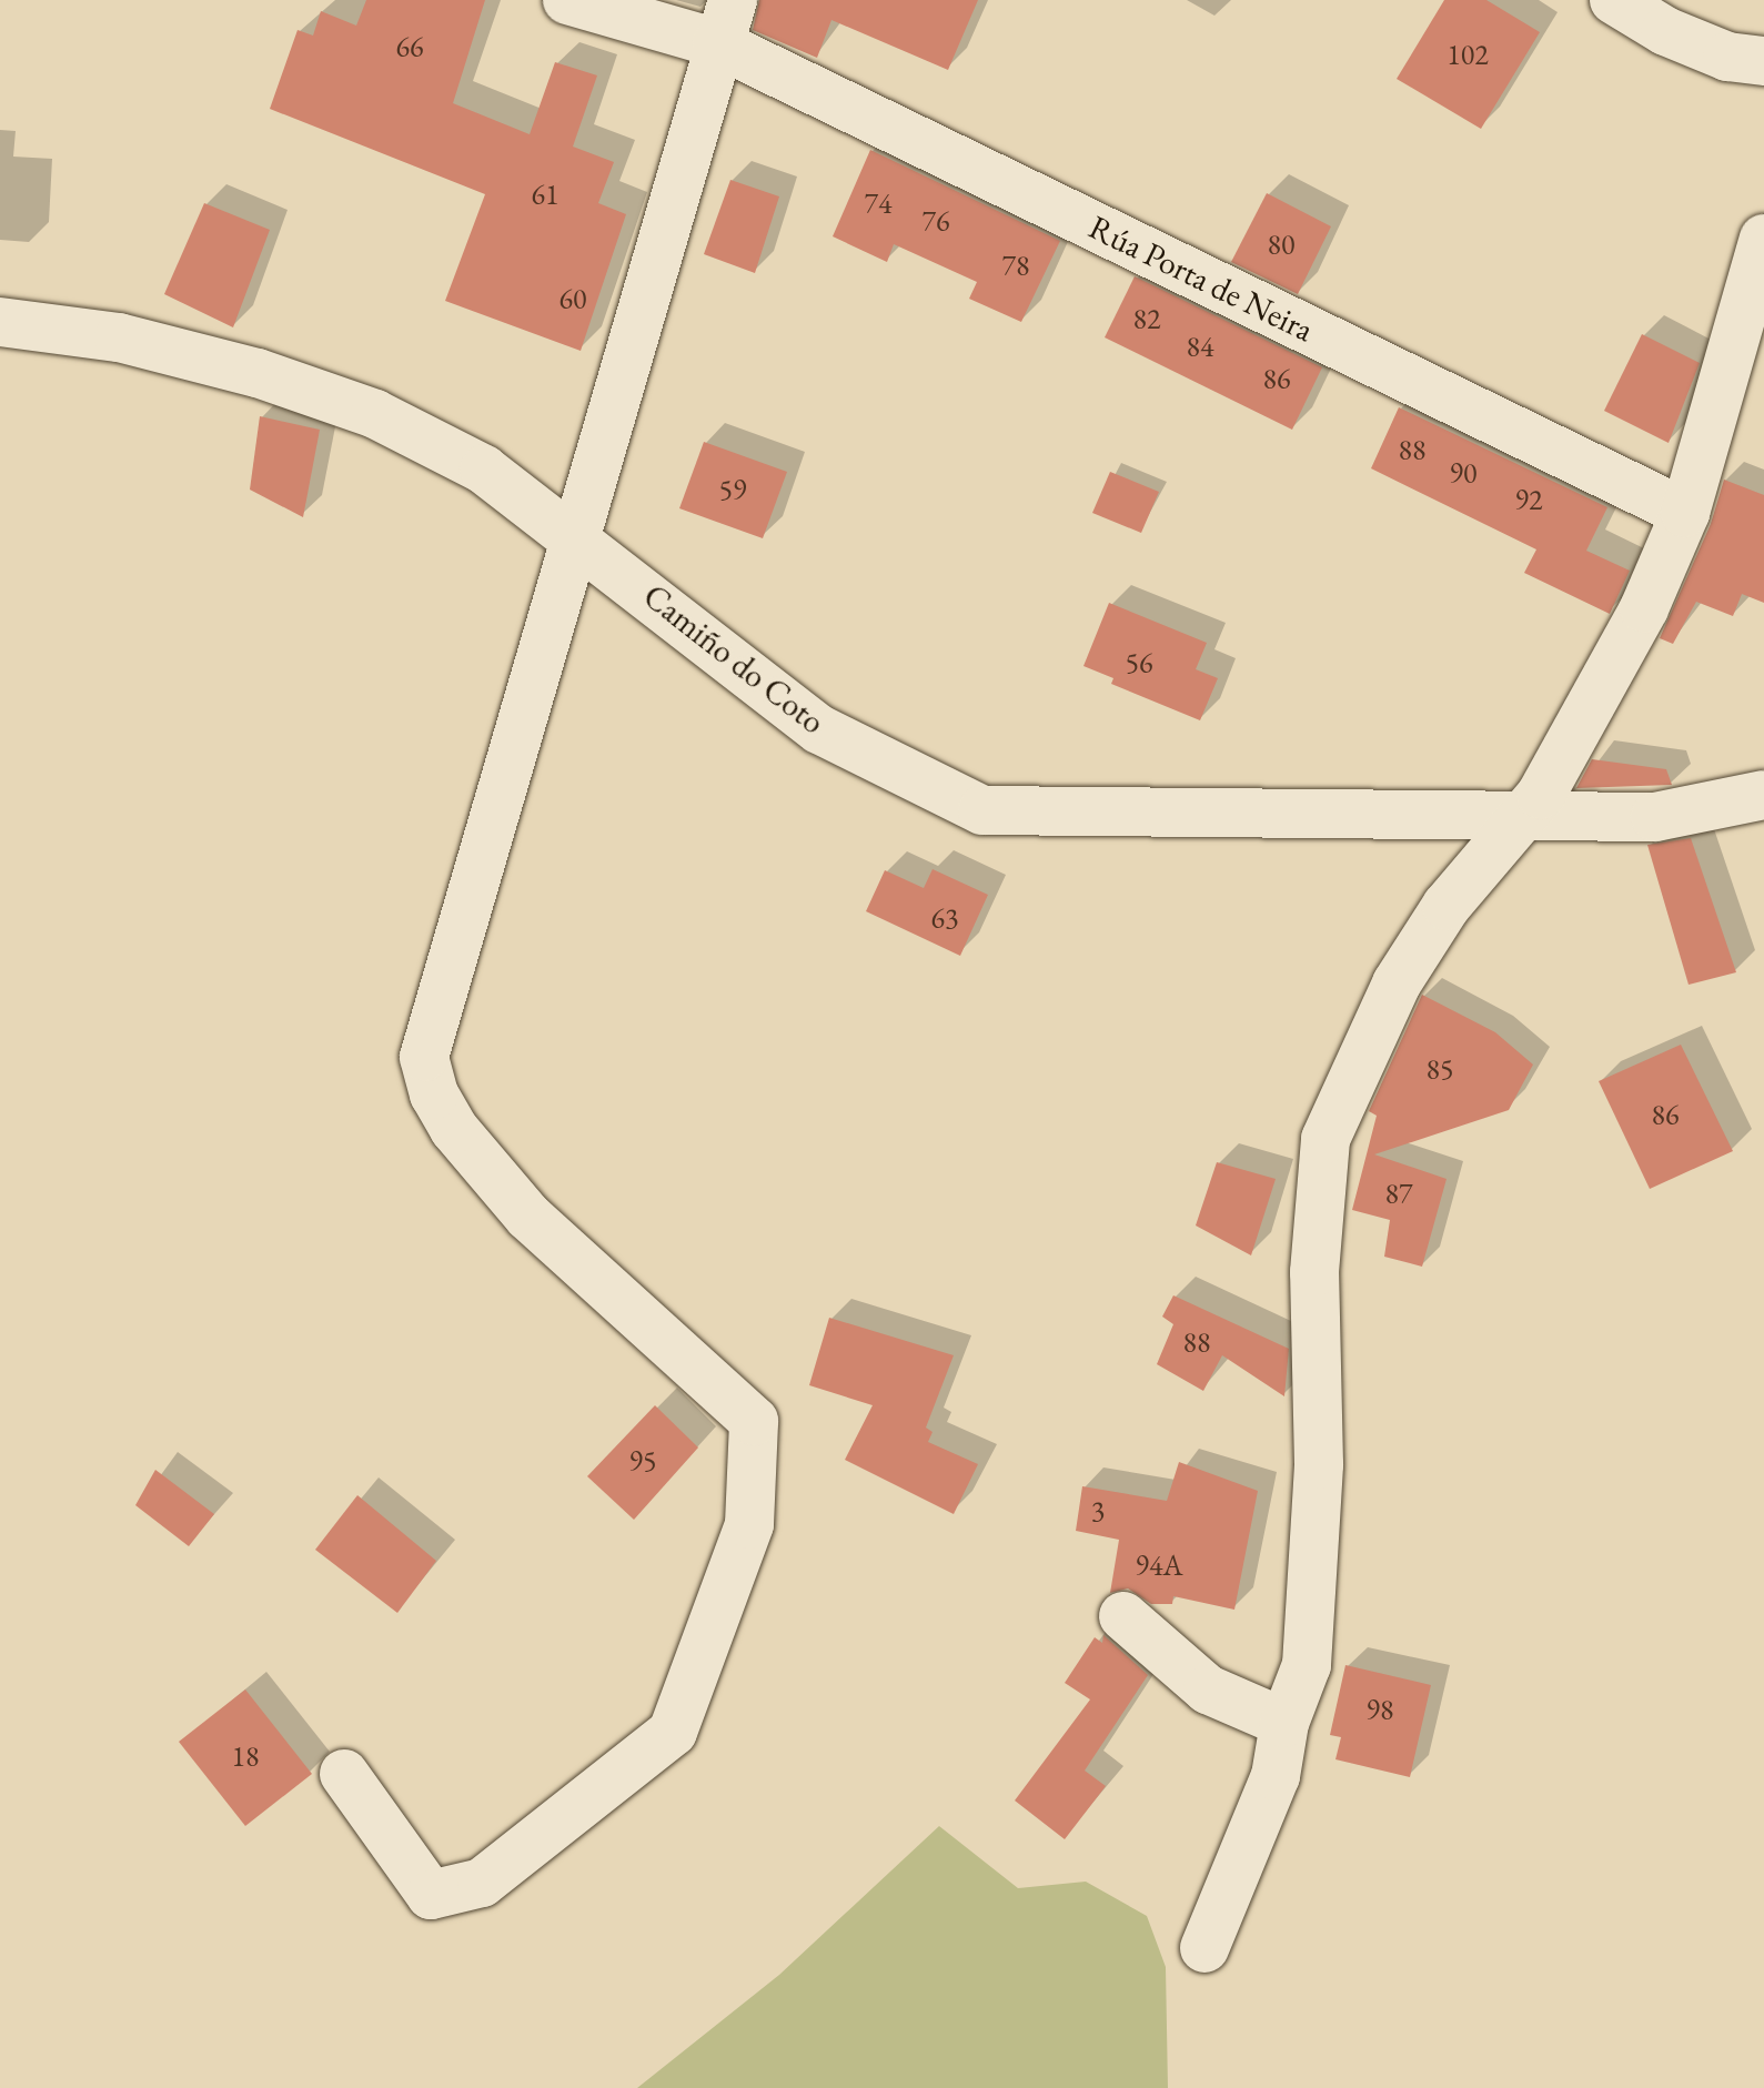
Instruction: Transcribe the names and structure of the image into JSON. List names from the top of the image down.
{
  "streets": {
    "street": ["Rúa Porta de Neira", "Camiño do Coto"]
  },
  "house_numbers": [
    "66",
    "102",
    "61",
    "74",
    "76",
    "80",
    "78",
    "60",
    "82",
    "84",
    "86",
    "88",
    "90",
    "59",
    "92",
    "56",
    "63",
    "85",
    "86",
    "87",
    "88",
    "95",
    "3",
    "94A",
    "98",
    "18"
  ]
}
